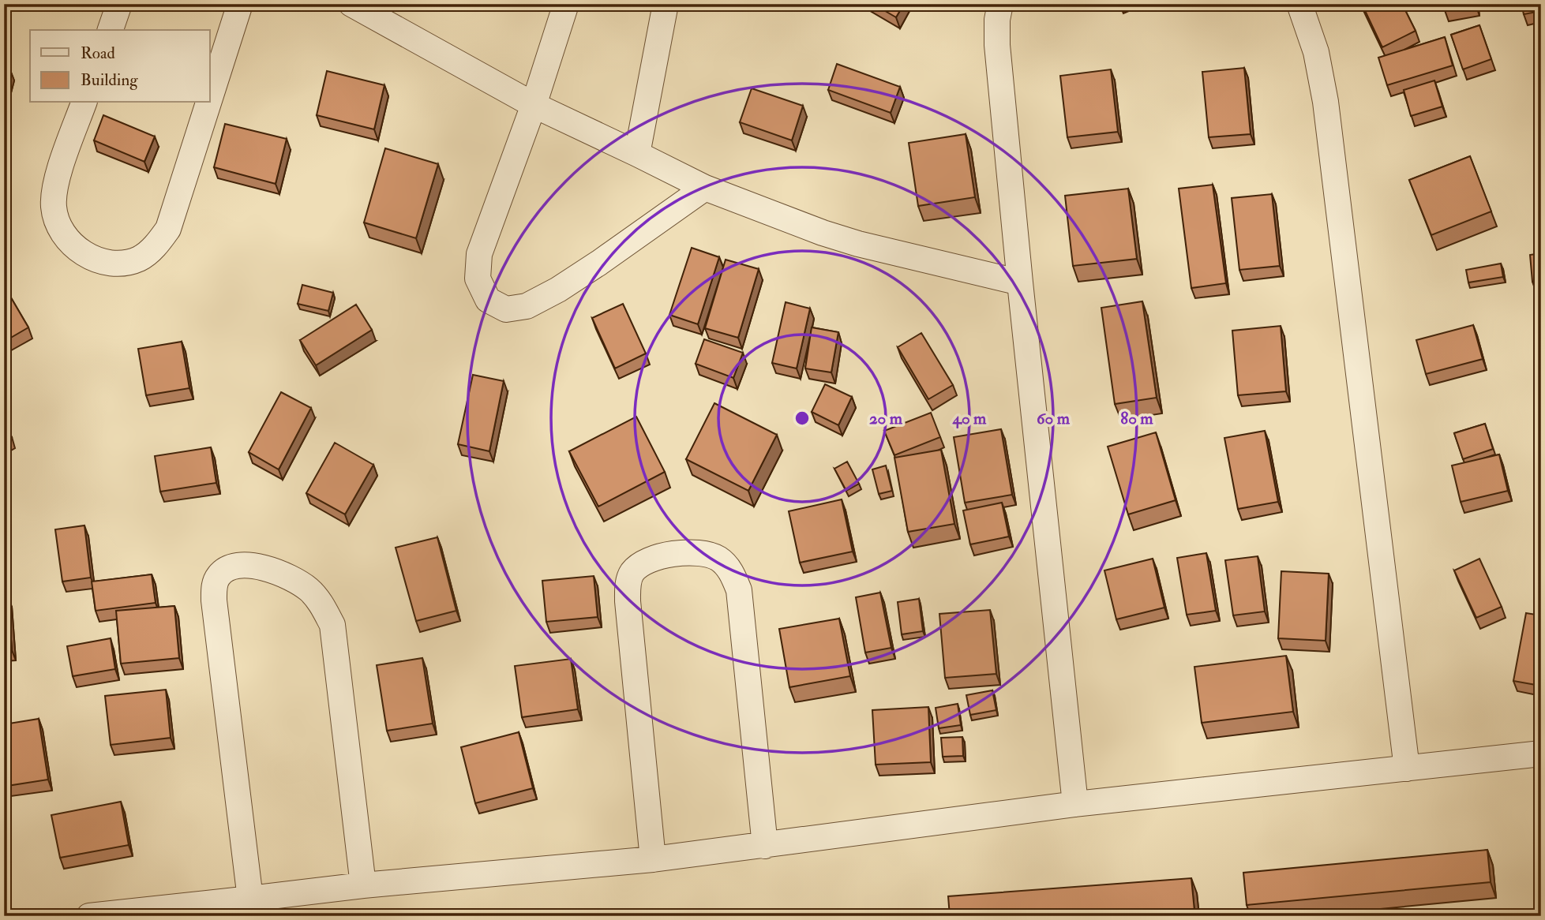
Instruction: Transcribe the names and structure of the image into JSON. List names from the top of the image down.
{
  "legend": ["Road", "Building"],
  "rings": [
    "20 m",
    "40 m",
    "60 m",
    "80 m"
  ]
}
